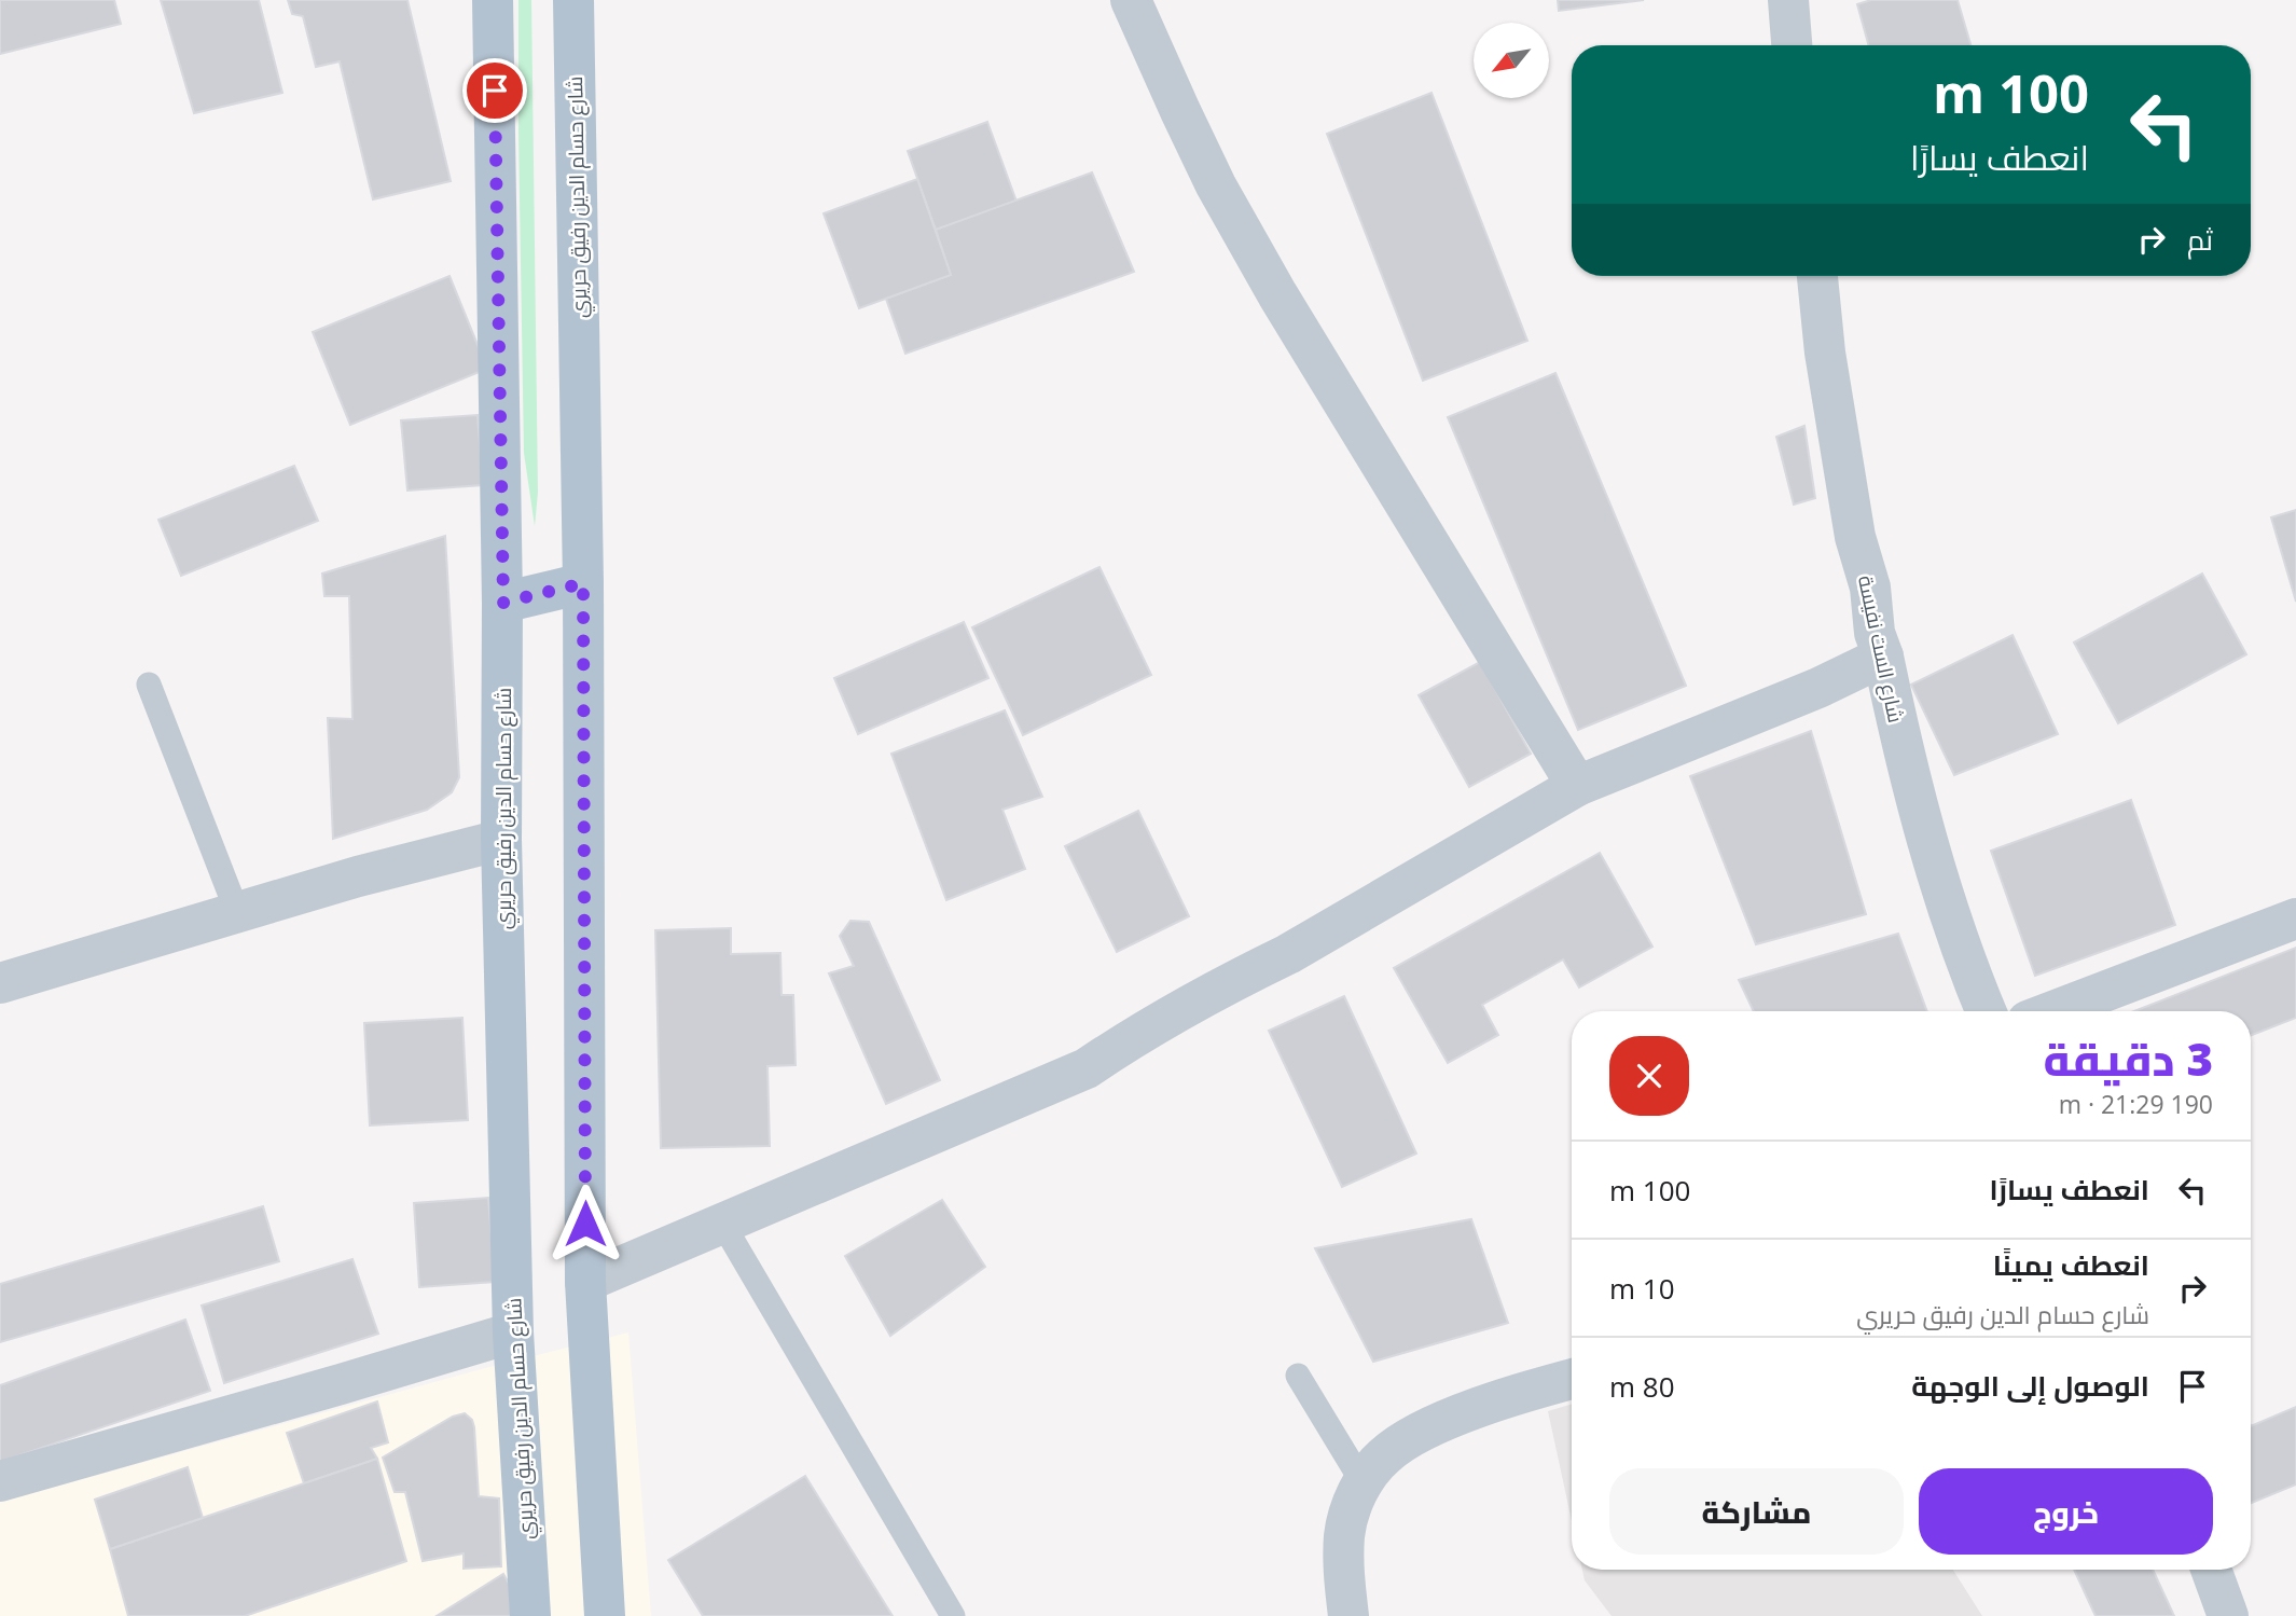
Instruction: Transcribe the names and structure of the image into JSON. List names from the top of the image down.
{
  "streets": {
    "main road": ["شارع حسام الدين رفيق حريري"],
    "street": ["شارع الست نفيسة"]
  },
  "north": "bottom left",
  "page": {
    "turn": ["100 m", "انعطف يسارًا"],
    "then": "ثم",
    "heading": ["3 دقيقة", "190 m · 21:29"],
    "list": [
      {
        "name": "انعطف يسارًا",
        "value": "100 m"
      },
      {
        "name": "انعطف يمينًا",
        "note": "شارع حسام الدين رفيق حريري",
        "value": "10 m"
      },
      {
        "name": "الوصول إلى الوجهة",
        "value": "80 m"
      }
    ],
    "buttons": ["خروج", "مشاركة"]
  }
}
